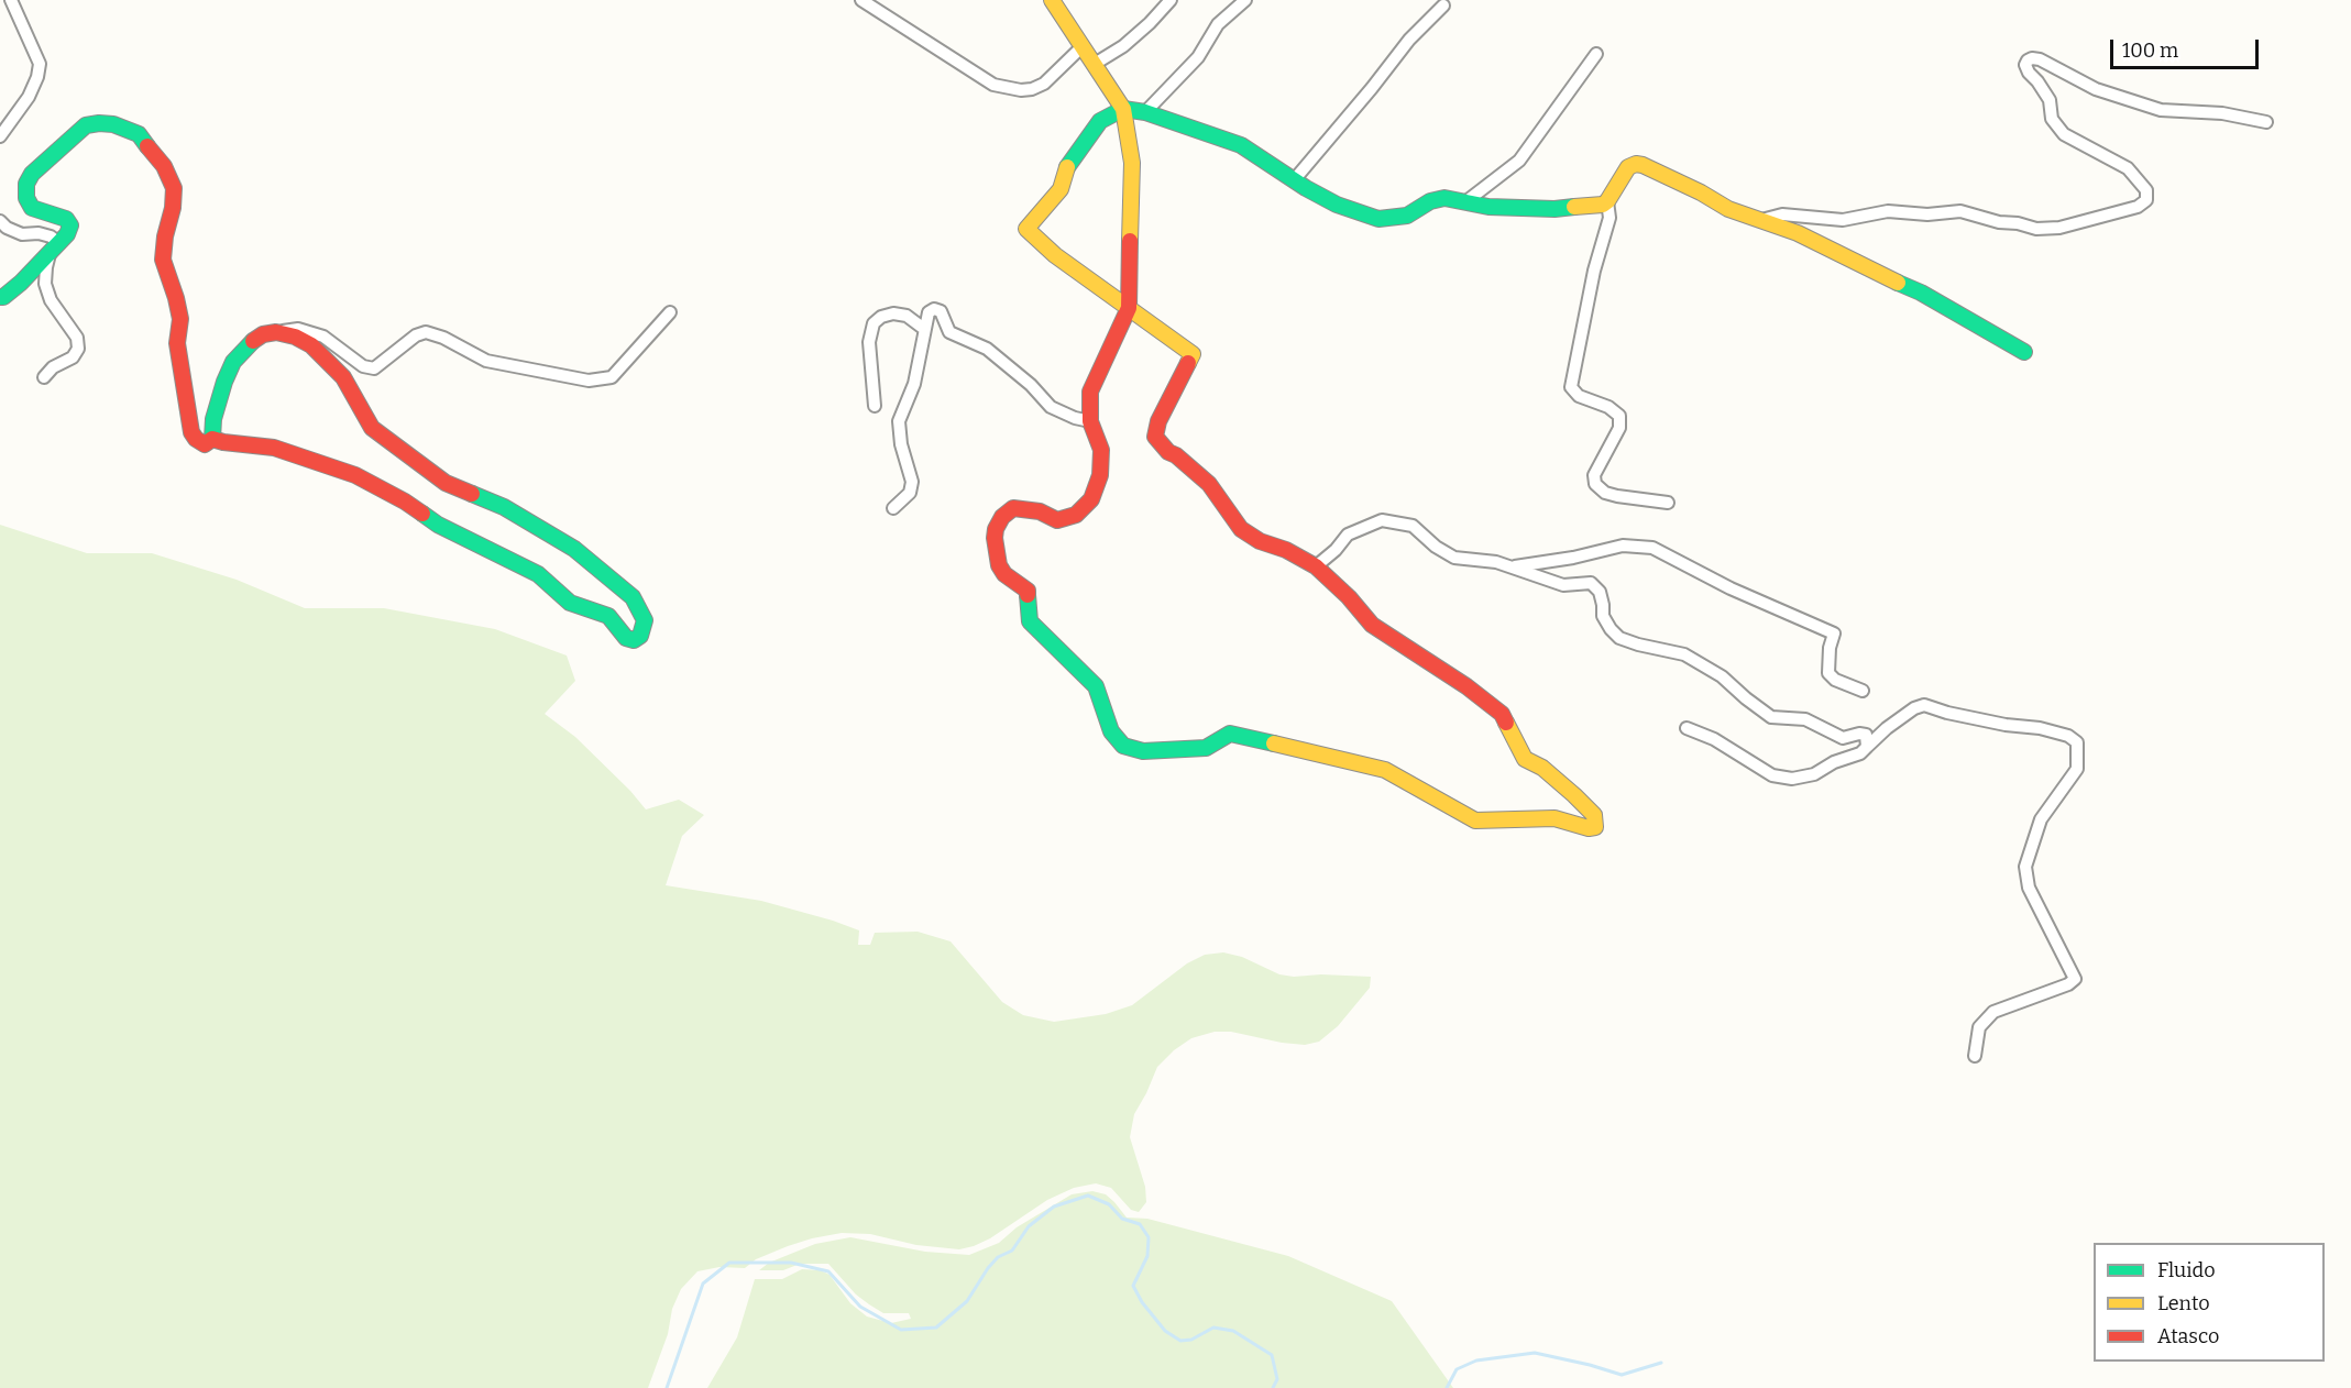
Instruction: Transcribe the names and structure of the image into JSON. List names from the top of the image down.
{
  "legend": ["Fluido", "Lento", "Atasco"],
  "scale_bar": "100 m"
}
